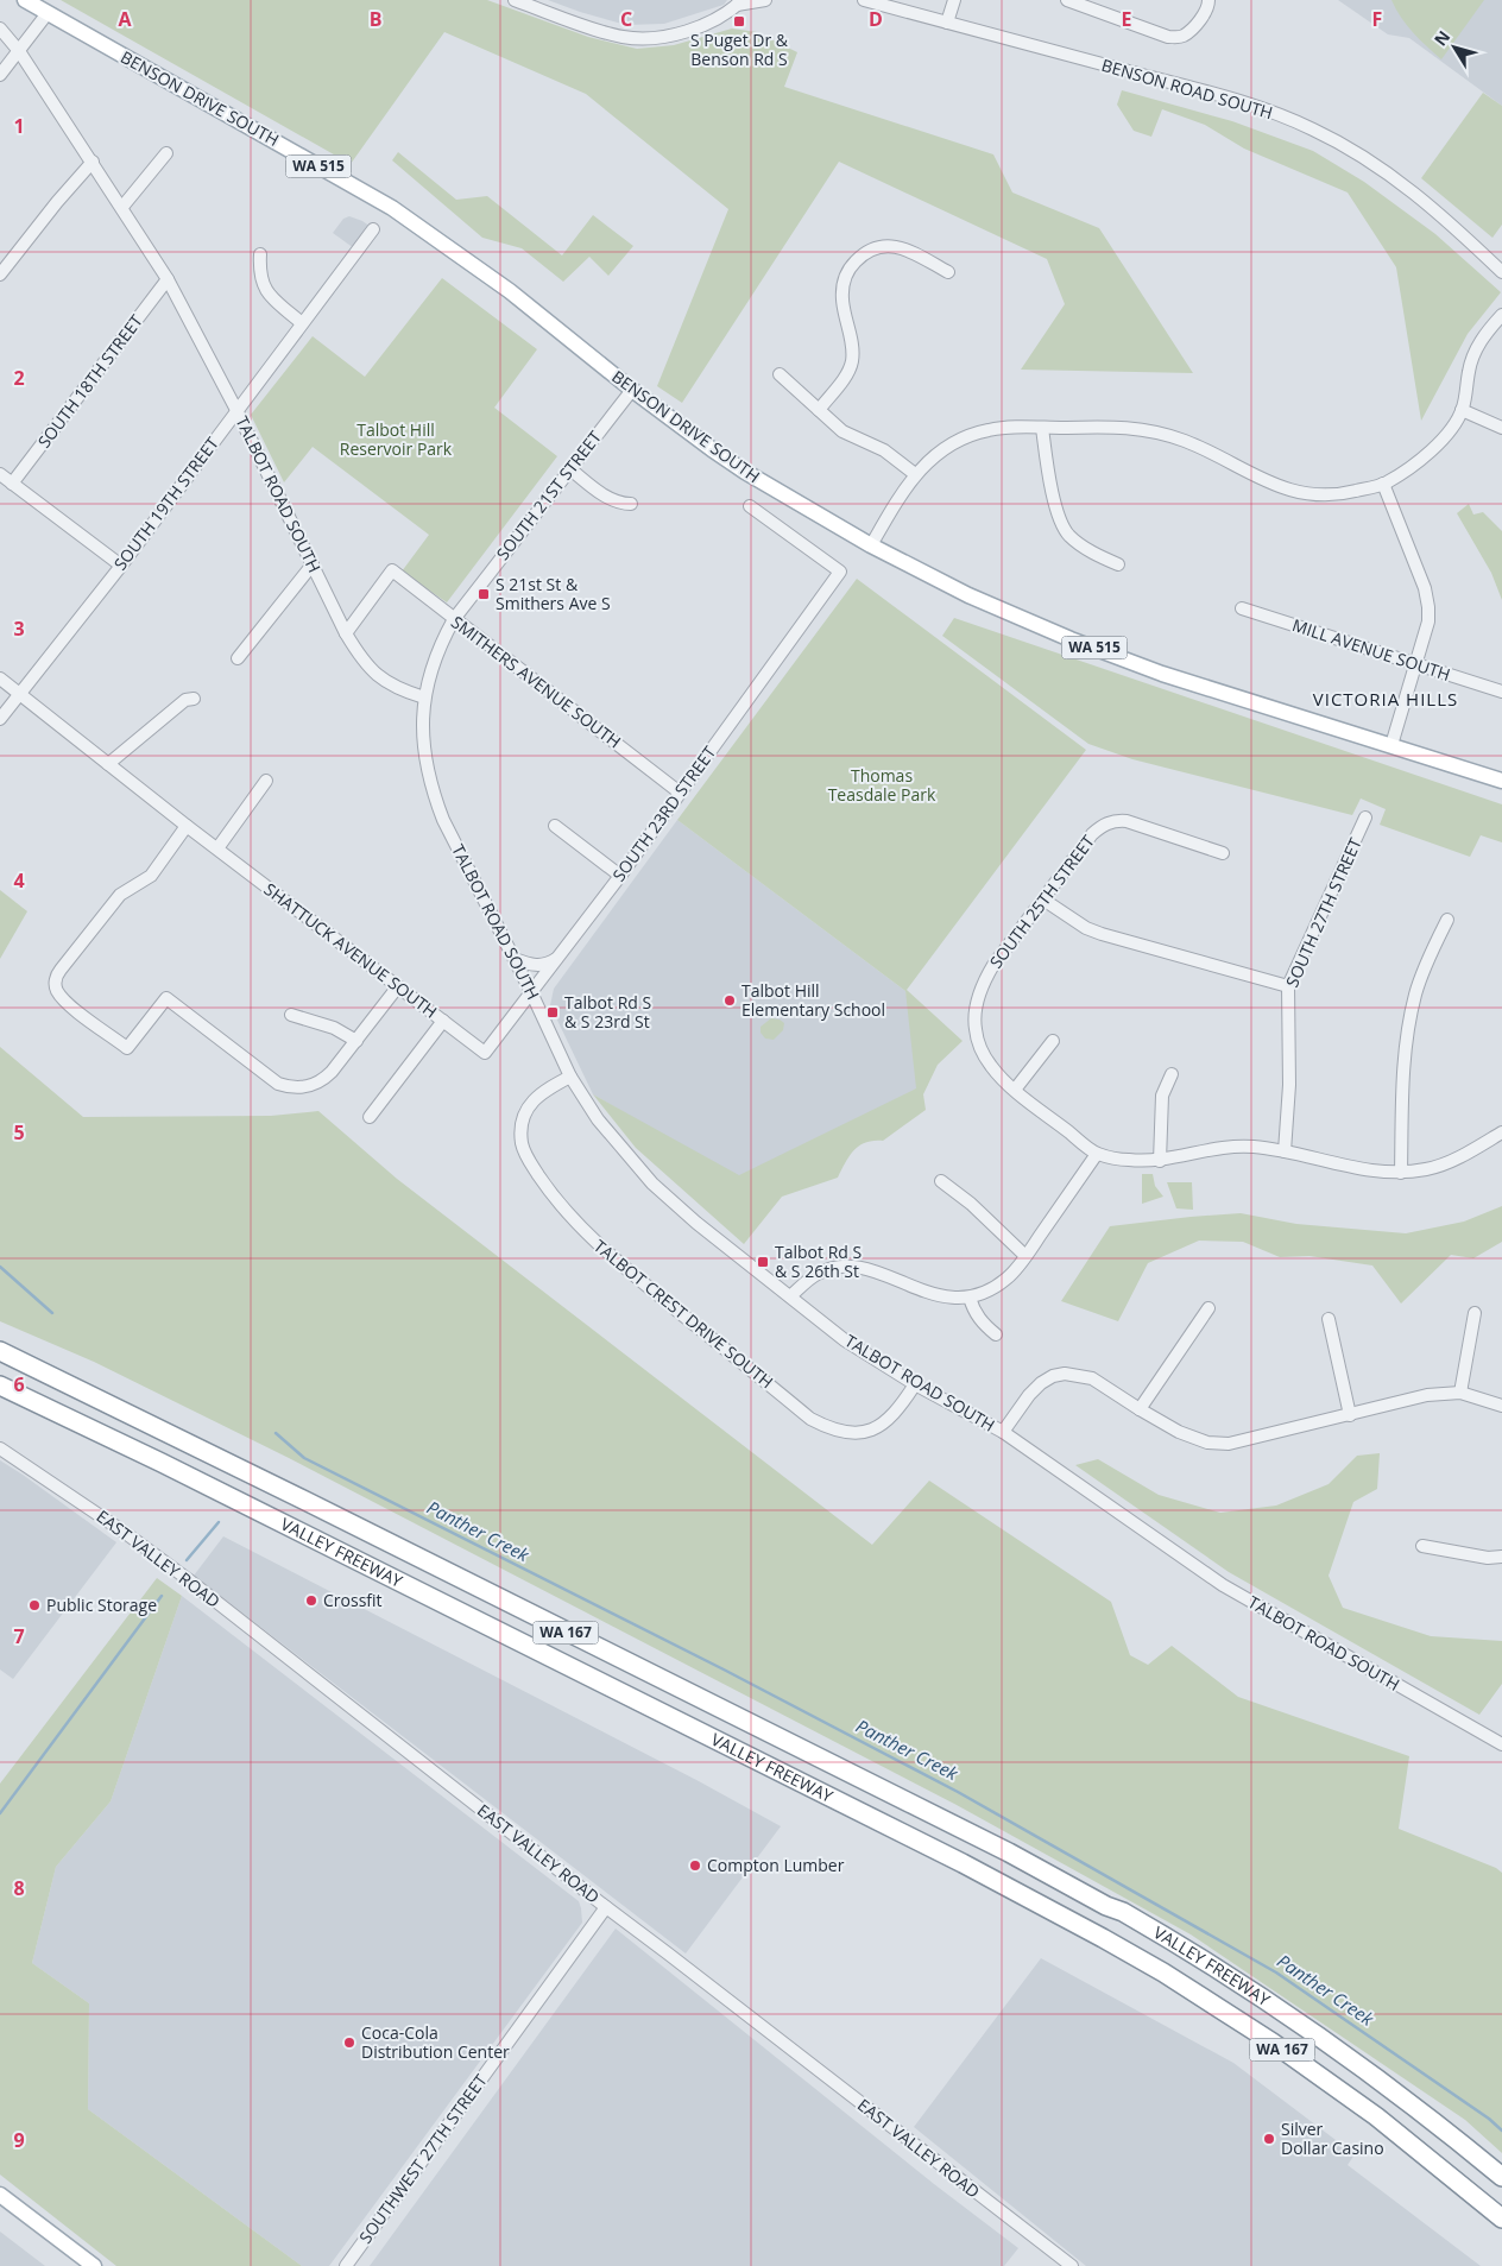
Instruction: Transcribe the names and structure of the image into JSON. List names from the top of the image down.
{
  "streets": {
    "highway": ["VALLEY FREEWAY", "WA 167"],
    "main road": ["BENSON DRIVE SOUTH", "WA 515"],
    "street": [
      "BENSON ROAD SOUTH",
      "SOUTH 18TH STREET",
      "TALBOT ROAD SOUTH",
      "SOUTH 21ST STREET",
      "SOUTH 19TH STREET",
      "MILL AVENUE SOUTH",
      "SMITHERS AVENUE SOUTH",
      "SOUTH 23RD STREET",
      "SOUTH 25TH STREET",
      "SOUTH 27TH STREET",
      "SHATTUCK AVENUE SOUTH",
      "TALBOT CREST DRIVE SOUTH",
      "EAST VALLEY ROAD",
      "SOUTHWEST 27TH STREET"
    ]
  },
  "crossings": [
    ["BENSON DRIVE SOUTH", "SOUTH 21ST STREET"],
    ["SOUTH 18TH STREET", "TALBOT ROAD SOUTH"],
    ["TALBOT ROAD SOUTH", "SOUTH 21ST STREET"],
    ["TALBOT ROAD SOUTH", "SOUTH 19TH STREET"],
    ["TALBOT ROAD SOUTH", "SMITHERS AVENUE SOUTH"],
    ["TALBOT ROAD SOUTH", "SOUTH 23RD STREET"],
    ["TALBOT ROAD SOUTH", "TALBOT CREST DRIVE SOUTH"],
    ["SOUTH 21ST STREET", "SMITHERS AVENUE SOUTH"],
    ["SOUTH 19TH STREET", "SHATTUCK AVENUE SOUTH"],
    ["SMITHERS AVENUE SOUTH", "SOUTH 23RD STREET"],
    ["SOUTH 23RD STREET", "SHATTUCK AVENUE SOUTH"],
    ["EAST VALLEY ROAD", "SOUTHWEST 27TH STREET"]
  ],
  "districts": ["VICTORIA HILLS"],
  "water": ["Panther Creek"],
  "parks": ["Talbot Hill Reservoir Park", "Thomas Teasdale Park"],
  "places": {
    "transit": [
      "S Puget Dr & Benson Rd S",
      "S 21st St & Smithers Ave S",
      "Talbot Rd S & S 23rd St",
      "Talbot Rd S & S 26th St"
    ],
    "other": [
      "Talbot Hill Elementary School",
      "Crossfit",
      "Public Storage",
      "Compton Lumber",
      "Coca-Cola Distribution Center",
      "Silver Dollar Casino"
    ]
  },
  "north": "top left",
  "grid": {
    "columns": [
      "A",
      "B",
      "C",
      "D",
      "E",
      "F"
    ],
    "rows": [
      "1",
      "2",
      "3",
      "4",
      "5",
      "6",
      "7",
      "8",
      "9"
    ]
  }
}
